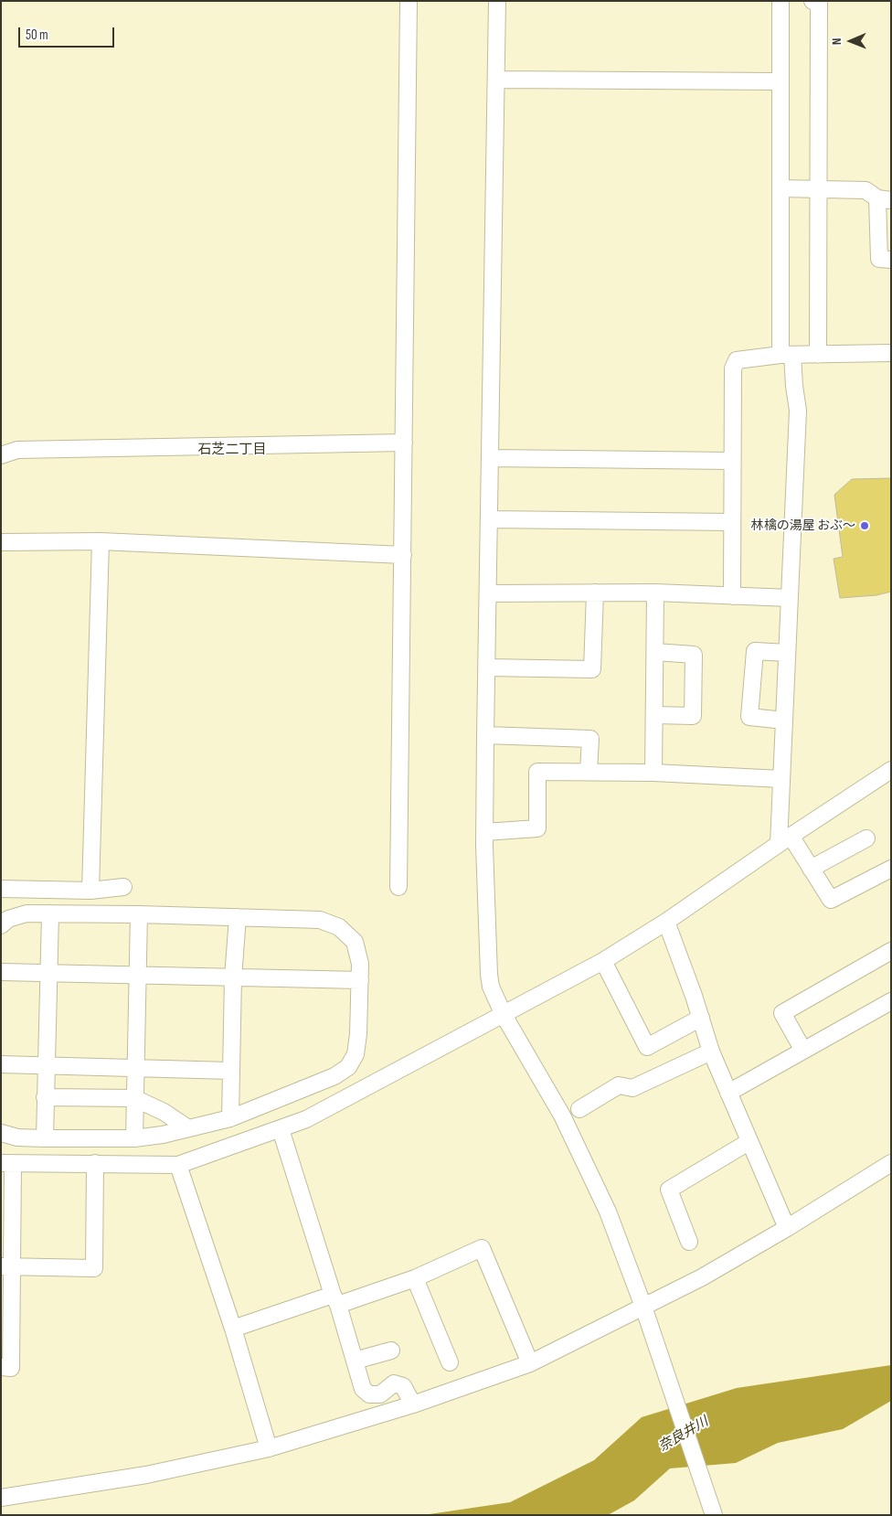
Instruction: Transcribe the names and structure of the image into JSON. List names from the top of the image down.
{
  "districts": ["石芝二丁目"],
  "water": ["奈良井川"],
  "places": ["林檎の湯屋 おぶ～"],
  "scale_bar": "50 m",
  "north": "left"
}
